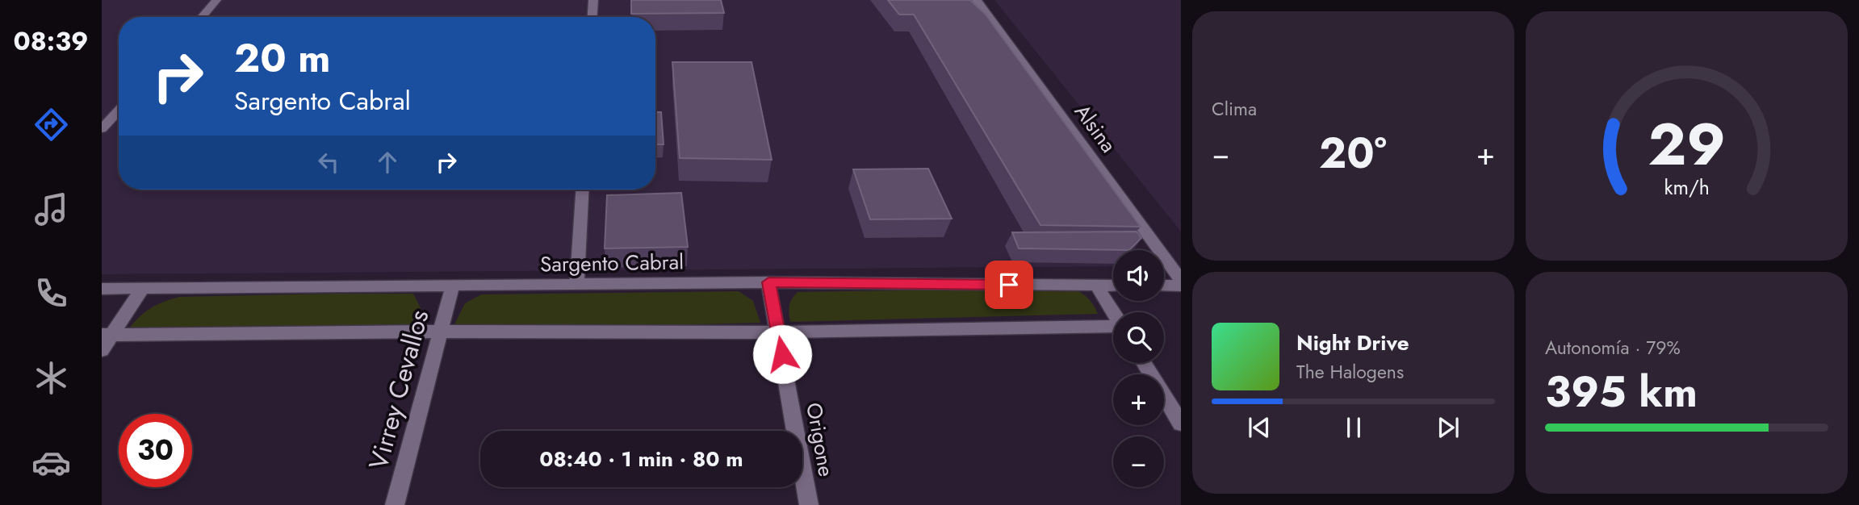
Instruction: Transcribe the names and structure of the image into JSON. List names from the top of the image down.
{
  "streets": {
    "street": [
      "Alsina",
      "Sargento Cabral",
      "Virrey Cevallos",
      "Origone"
    ]
  },
  "crossings": [
    ["Sargento Cabral", "Virrey Cevallos"],
    ["Sargento Cabral", "Origone"]
  ],
  "page": {
    "tabs": "08:39",
    "tile": [
      "Clima",
      ["Autonomía · 79%", "395 km"]
    ],
    "turn": ["20 m", "Sargento Cabral"],
    "heat": ["−", "20°", "+"],
    "map_buttons": ["+", "−"],
    "song": ["Night Drive", "The Halogens"],
    "limit": "30",
    "trip": "08:40 · 1 min · 80 m",
    "gauge": ["29", "km/h"]
  }
}
